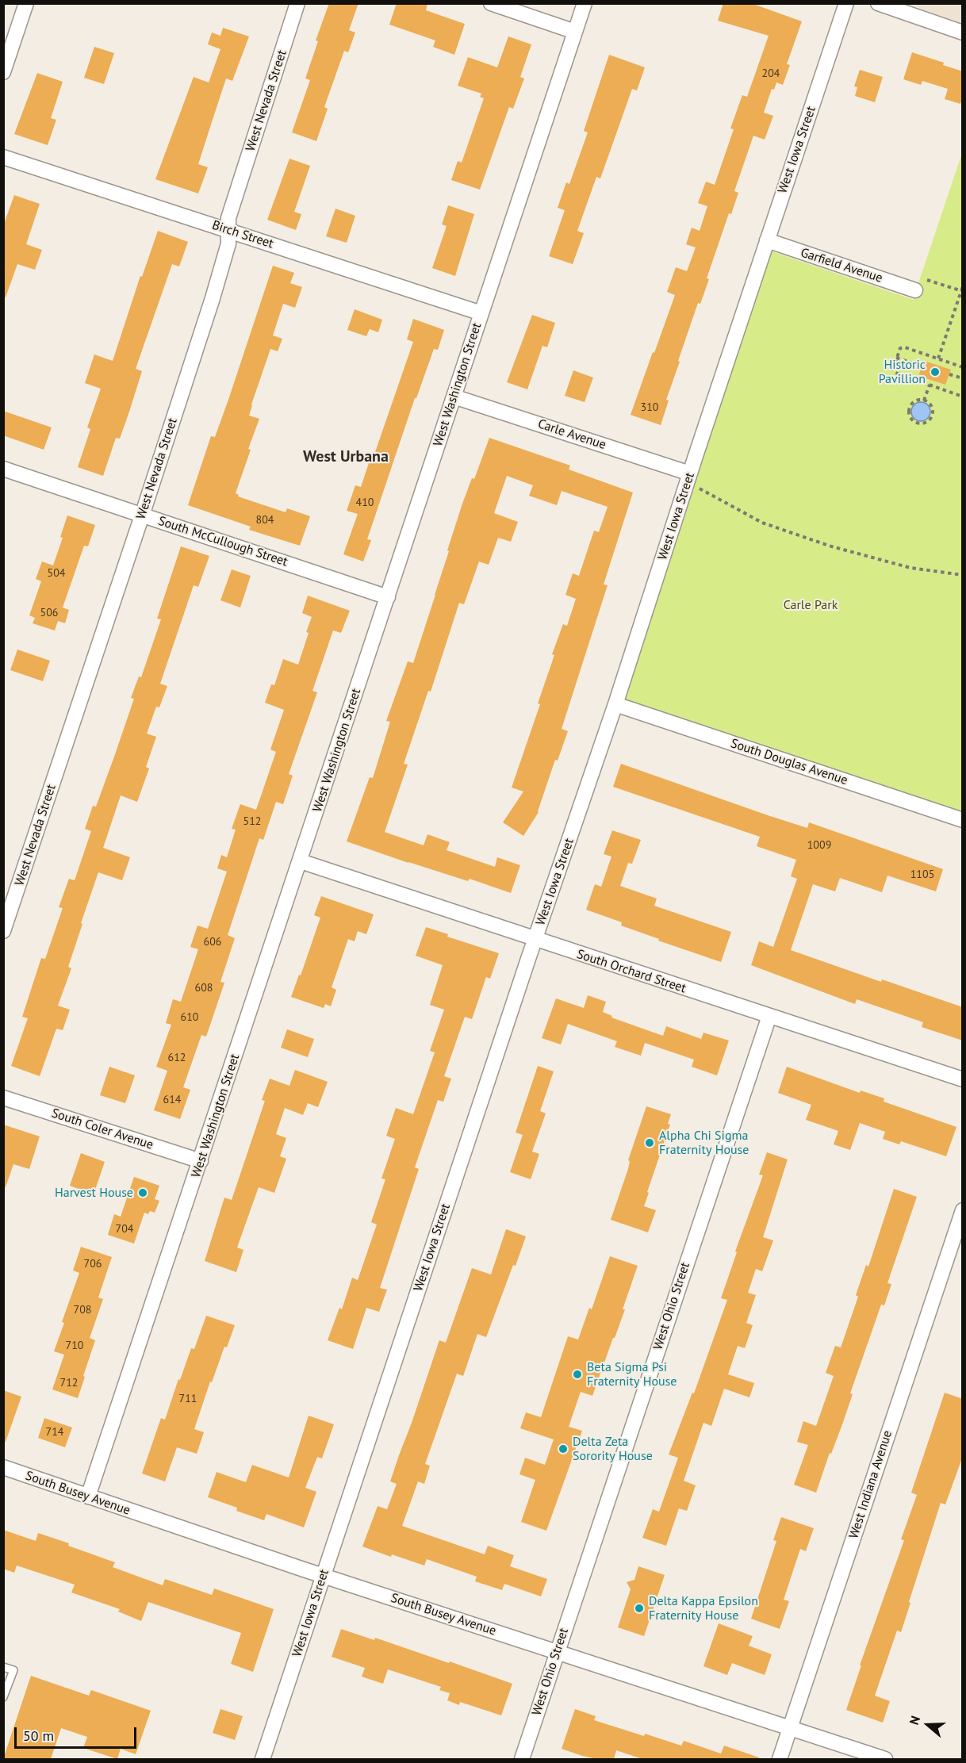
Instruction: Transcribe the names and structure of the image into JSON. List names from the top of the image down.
{
  "streets": {
    "street": [
      "West Nevada Street",
      "West Iowa Street",
      "Birch Street",
      "Garfield Avenue",
      "West Washington Street",
      "Carle Avenue",
      "South McCullough Street",
      "South Douglas Avenue",
      "South Orchard Street",
      "South Coler Avenue",
      "West Ohio Street",
      "West Indiana Avenue",
      "South Busey Avenue"
    ]
  },
  "crossings": [
    ["West Nevada Street", "Birch Street"],
    ["West Nevada Street", "South McCullough Street"],
    ["West Iowa Street", "Garfield Avenue"],
    ["West Iowa Street", "Carle Avenue"],
    ["West Iowa Street", "South Douglas Avenue"],
    ["West Iowa Street", "South Orchard Street"],
    ["West Iowa Street", "South Busey Avenue"],
    ["Birch Street", "West Washington Street"],
    ["West Washington Street", "Carle Avenue"],
    ["West Washington Street", "South McCullough Street"],
    ["West Washington Street", "South Orchard Street"],
    ["West Washington Street", "South Coler Avenue"],
    ["West Washington Street", "South Busey Avenue"],
    ["South Orchard Street", "West Ohio Street"],
    ["West Ohio Street", "South Busey Avenue"],
    ["West Indiana Avenue", "South Busey Avenue"]
  ],
  "districts": ["West Urbana"],
  "parks": ["Carle Park"],
  "places": [
    "Historic Pavillion",
    "Alpha Chi Sigma Fraternity House",
    "Harvest House",
    "Beta Sigma Psi Fraternity House",
    "Delta Zeta Sorority House",
    "Delta Kappa Epsilon Fraternity House"
  ],
  "house_numbers": [
    "204",
    "310",
    "410",
    "804",
    "504",
    "506",
    "512",
    "1009",
    "1105",
    "606",
    "608",
    "610",
    "612",
    "614",
    "704",
    "706",
    "708",
    "710",
    "712",
    "711",
    "714"
  ],
  "scale_bar": "50 m",
  "north": "left"
}
